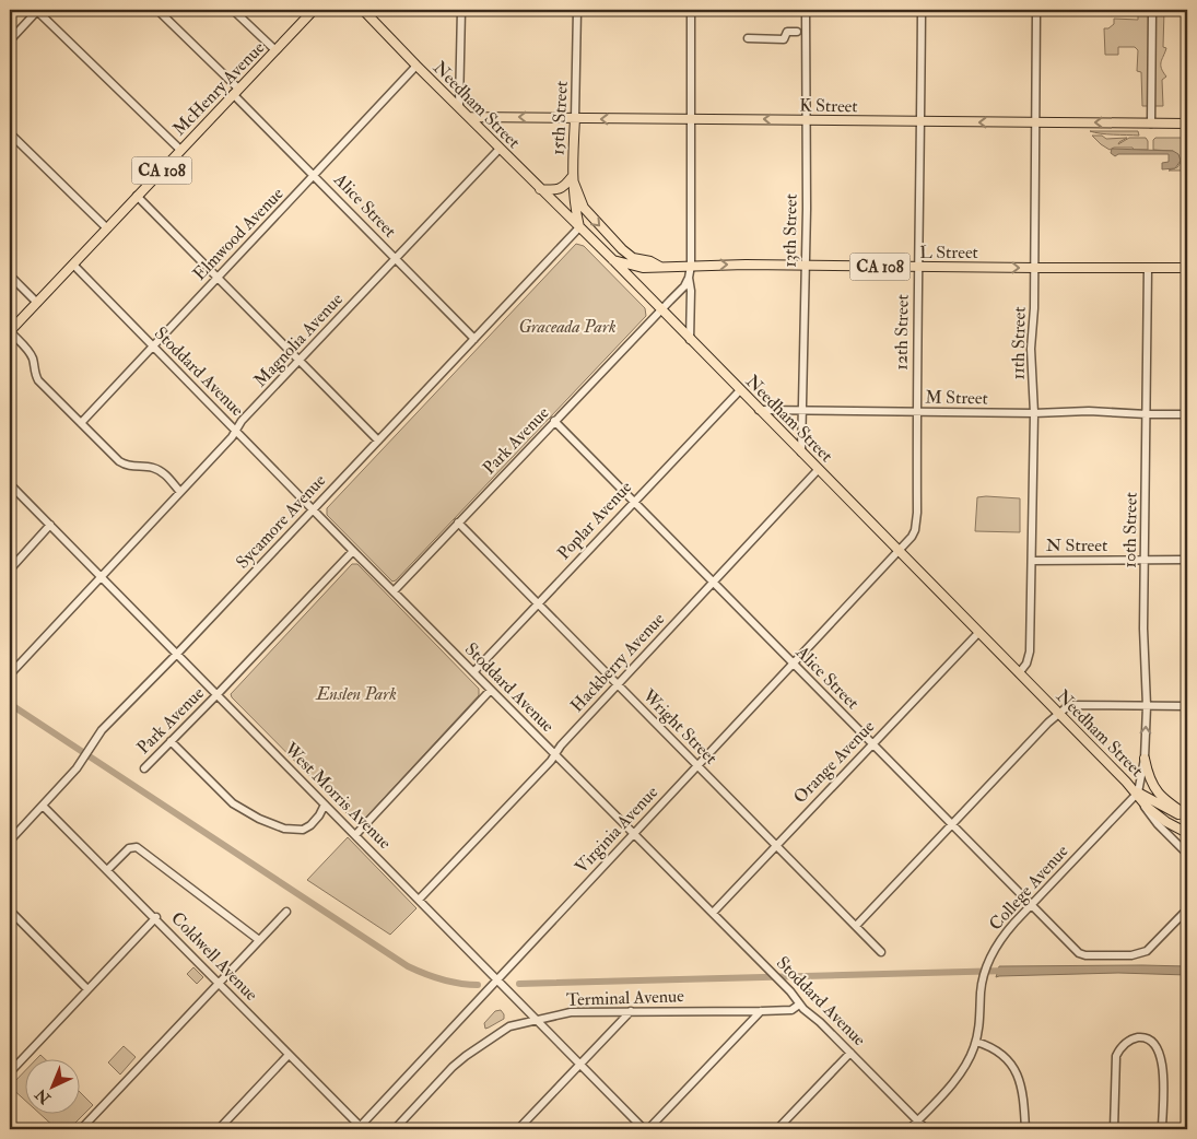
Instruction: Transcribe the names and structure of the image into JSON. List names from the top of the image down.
{
  "streets": {
    "main road": [
      "McHenry Avenue",
      "Needham Street",
      "K Street",
      "15th Street",
      "CA 108",
      "L Street"
    ],
    "street": [
      "Alice Street",
      "13th Street",
      "Elmwood Avenue",
      "12th Street",
      "Magnolia Avenue",
      "11th Street",
      "Stoddard Avenue",
      "M Street",
      "Park Avenue",
      "Poplar Avenue",
      "Sycamore Avenue",
      "10th Street",
      "N Street",
      "Hackberry Avenue",
      "Wright Street",
      "Orange Avenue",
      "West Morris Avenue",
      "Virginia Avenue",
      "College Avenue",
      "Coldwell Avenue",
      "Terminal Avenue"
    ]
  },
  "crossings": [
    ["McHenry Avenue", "Alice Street"],
    ["McHenry Avenue", "Stoddard Avenue"],
    ["Needham Street", "K Street"],
    ["Needham Street", "15th Street"],
    ["Needham Street", "13th Street"],
    ["Needham Street", "Elmwood Avenue"],
    ["Needham Street", "L Street"],
    ["Needham Street", "12th Street"],
    ["Needham Street", "Magnolia Avenue"],
    ["Needham Street", "11th Street"],
    ["Needham Street", "M Street"],
    ["Needham Street", "Park Avenue"],
    ["Needham Street", "Poplar Avenue"],
    ["Needham Street", "Sycamore Avenue"],
    ["Needham Street", "10th Street"],
    ["Needham Street", "Hackberry Avenue"],
    ["Needham Street", "Orange Avenue"],
    ["Needham Street", "Virginia Avenue"],
    ["Needham Street", "College Avenue"],
    ["K Street", "15th Street"],
    ["K Street", "13th Street"],
    ["K Street", "12th Street"],
    ["K Street", "11th Street"],
    ["15th Street", "Sycamore Avenue"],
    ["Alice Street", "Elmwood Avenue"],
    ["Alice Street", "Magnolia Avenue"],
    ["Alice Street", "Park Avenue"],
    ["Alice Street", "Poplar Avenue"],
    ["Alice Street", "Sycamore Avenue"],
    ["Alice Street", "Hackberry Avenue"],
    ["Alice Street", "Orange Avenue"],
    ["Alice Street", "Virginia Avenue"],
    ["Alice Street", "College Avenue"],
    ["13th Street", "L Street"],
    ["13th Street", "M Street"],
    ["Elmwood Avenue", "Stoddard Avenue"],
    ["L Street", "12th Street"],
    ["L Street", "11th Street"],
    ["L Street", "10th Street"],
    ["12th Street", "M Street"],
    ["12th Street", "Virginia Avenue"],
    ["Magnolia Avenue", "Stoddard Avenue"],
    ["Magnolia Avenue", "West Morris Avenue"],
    ["11th Street", "M Street"],
    ["11th Street", "N Street"],
    ["Stoddard Avenue", "Park Avenue"],
    ["Stoddard Avenue", "Poplar Avenue"],
    ["Stoddard Avenue", "Sycamore Avenue"],
    ["Stoddard Avenue", "Hackberry Avenue"],
    ["Stoddard Avenue", "Orange Avenue"],
    ["Stoddard Avenue", "Virginia Avenue"],
    ["Stoddard Avenue", "College Avenue"],
    ["Stoddard Avenue", "Terminal Avenue"],
    ["M Street", "10th Street"],
    ["Park Avenue", "Wright Street"],
    ["Park Avenue", "West Morris Avenue"],
    ["Poplar Avenue", "Wright Street"],
    ["Sycamore Avenue", "West Morris Avenue"],
    ["Sycamore Avenue", "Coldwell Avenue"],
    ["10th Street", "N Street"],
    ["10th Street", "College Avenue"],
    ["Hackberry Avenue", "Wright Street"],
    ["Hackberry Avenue", "West Morris Avenue"],
    ["Wright Street", "Orange Avenue"],
    ["Wright Street", "Virginia Avenue"],
    ["West Morris Avenue", "Virginia Avenue"],
    ["West Morris Avenue", "Terminal Avenue"],
    ["Virginia Avenue", "Coldwell Avenue"]
  ],
  "one_way": ["K Street", "L Street"],
  "parks": ["Graceada Park", "Enslen Park"],
  "north": "bottom left"
}
